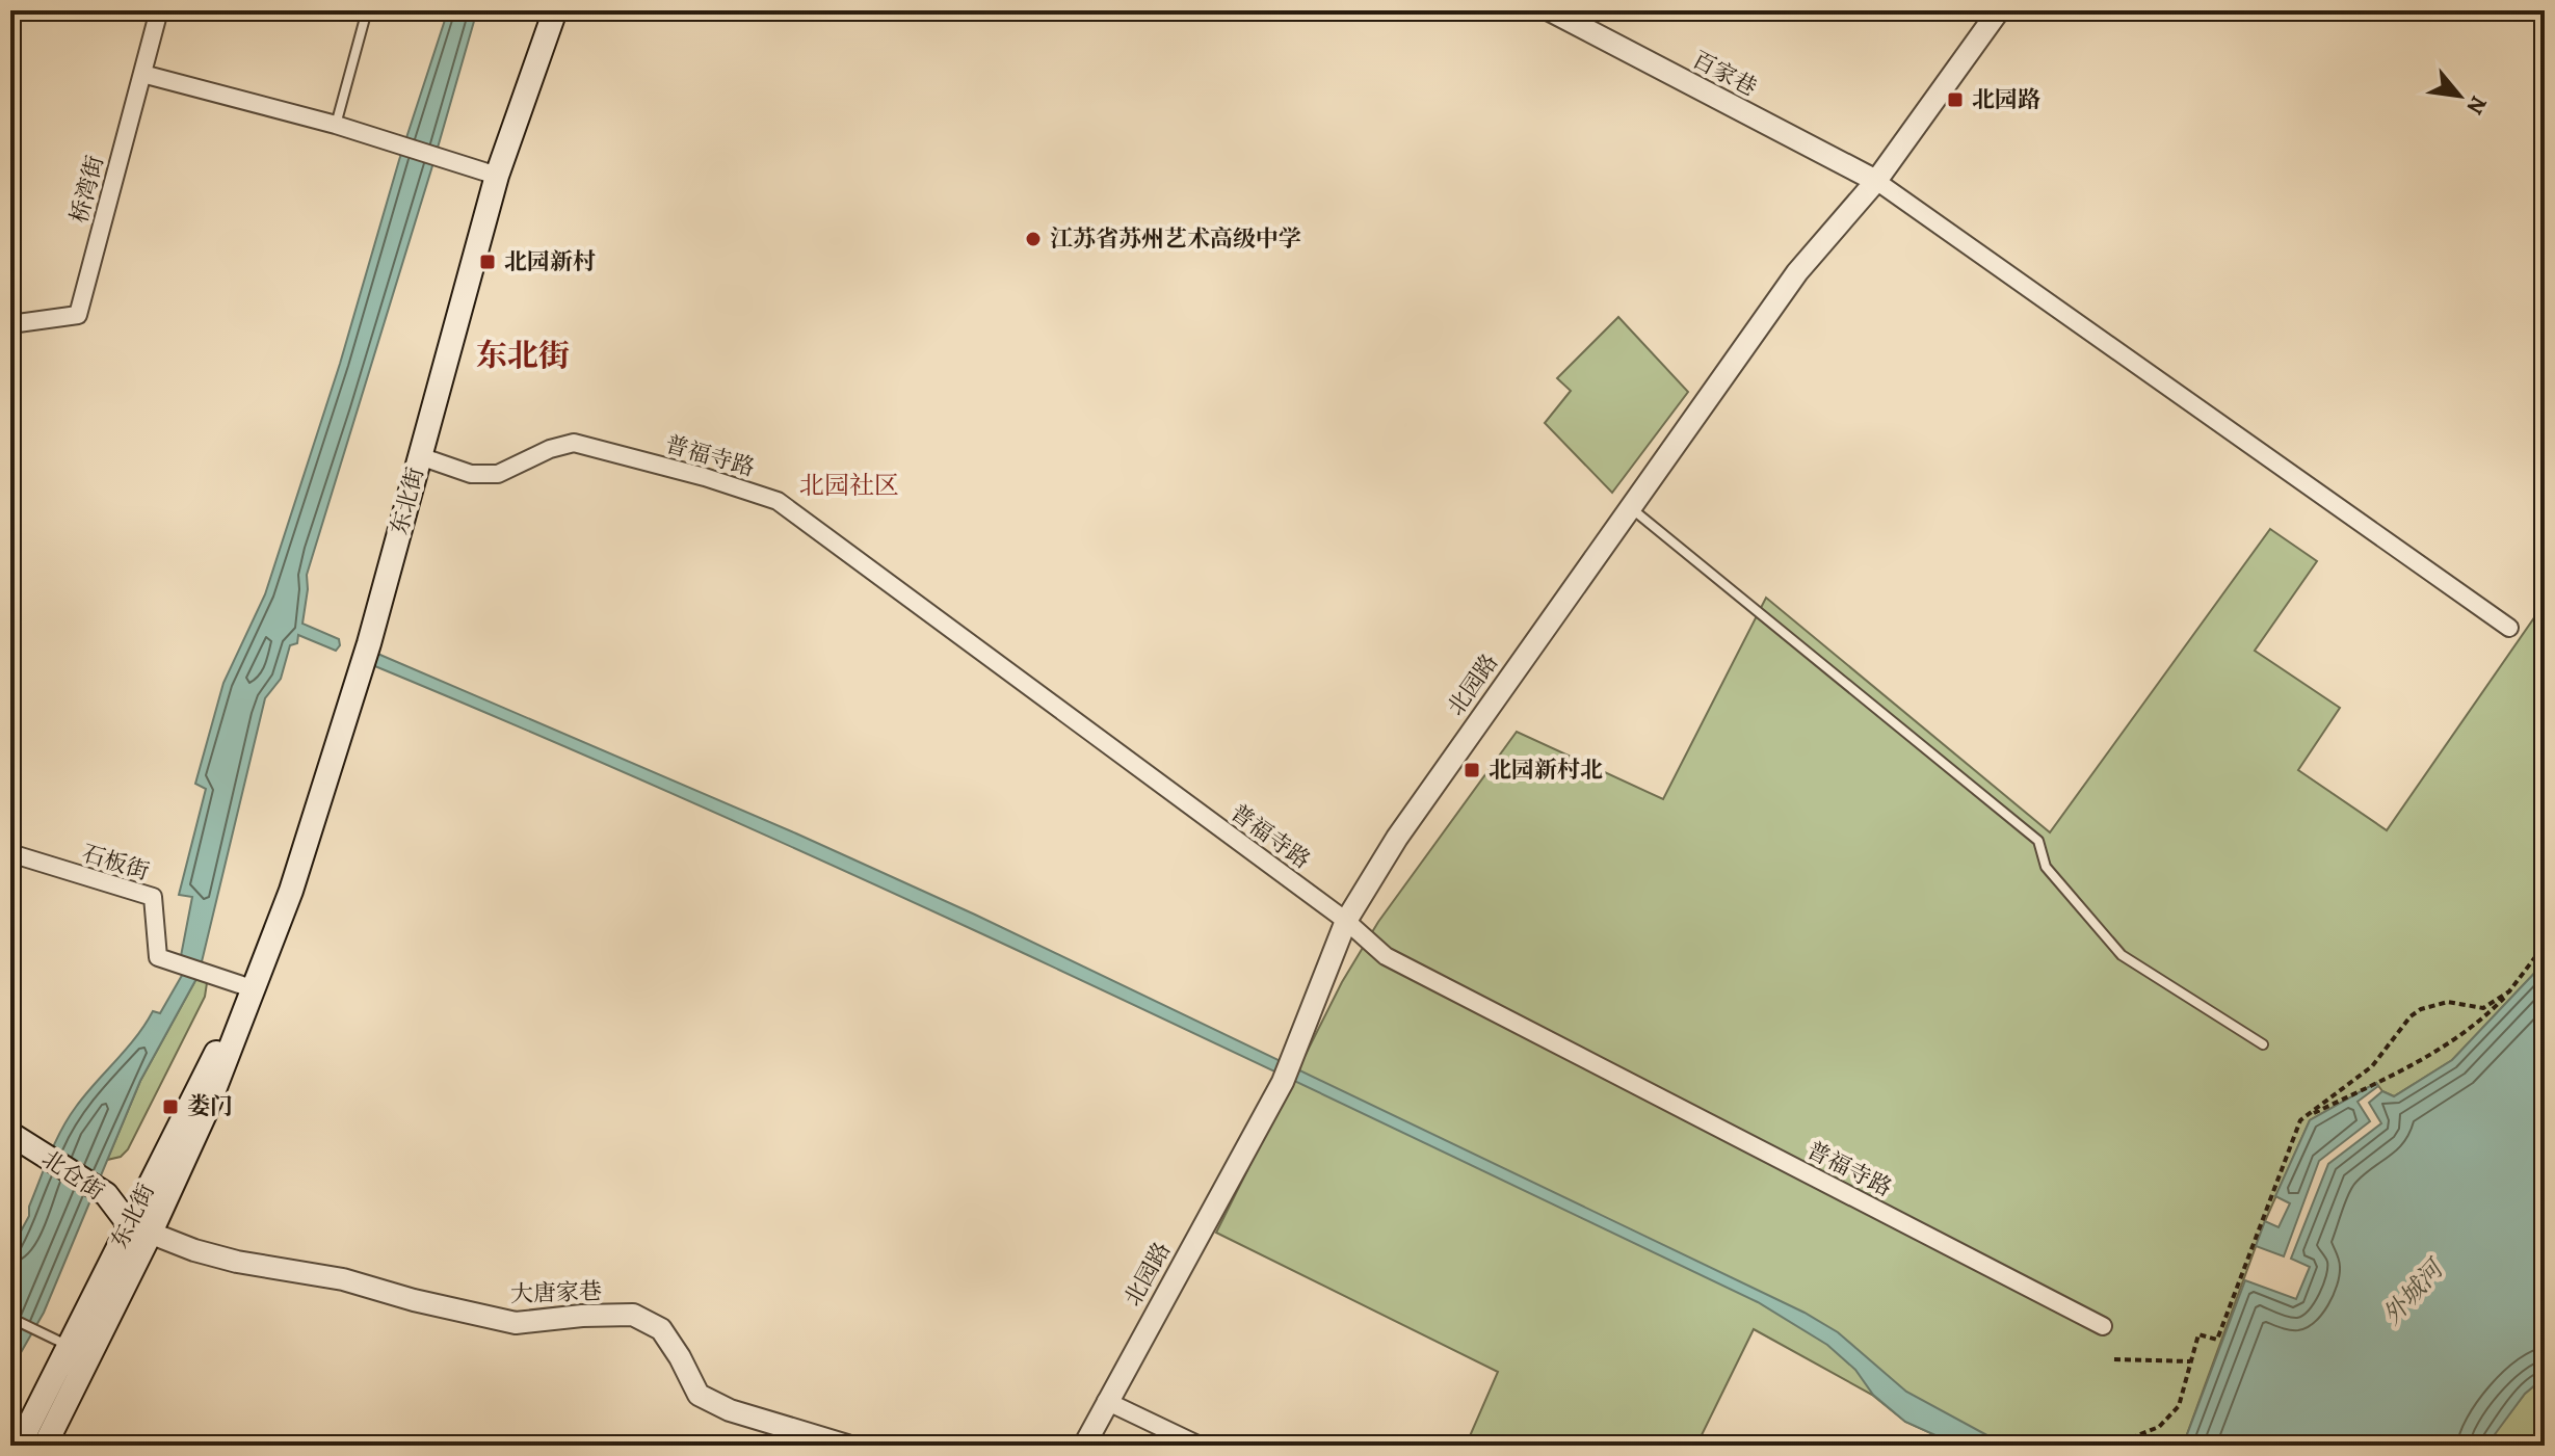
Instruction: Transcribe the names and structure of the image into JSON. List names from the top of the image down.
{
  "streets": {
    "main road": ["东北街", "北仓街"],
    "street": [
      "百家巷",
      "桥湾街",
      "普福寺路",
      "北园路",
      "石板街",
      "大唐家巷"
    ]
  },
  "crossings": [
    ["百家巷", "北园路"],
    ["普福寺路", "东北街"],
    ["普福寺路", "北园路"],
    ["东北街", "石板街"],
    ["东北街", "北仓街"],
    ["东北街", "大唐家巷"],
    ["北仓街", "大唐家巷"]
  ],
  "districts": ["东北街", "北园社区"],
  "water": ["外城河"],
  "places": {
    "transit": [
      "北园路",
      "北园新村",
      "北园新村北",
      "娄门"
    ],
    "other": ["江苏省苏州艺术高级中学"]
  },
  "north": "bottom right"
}
